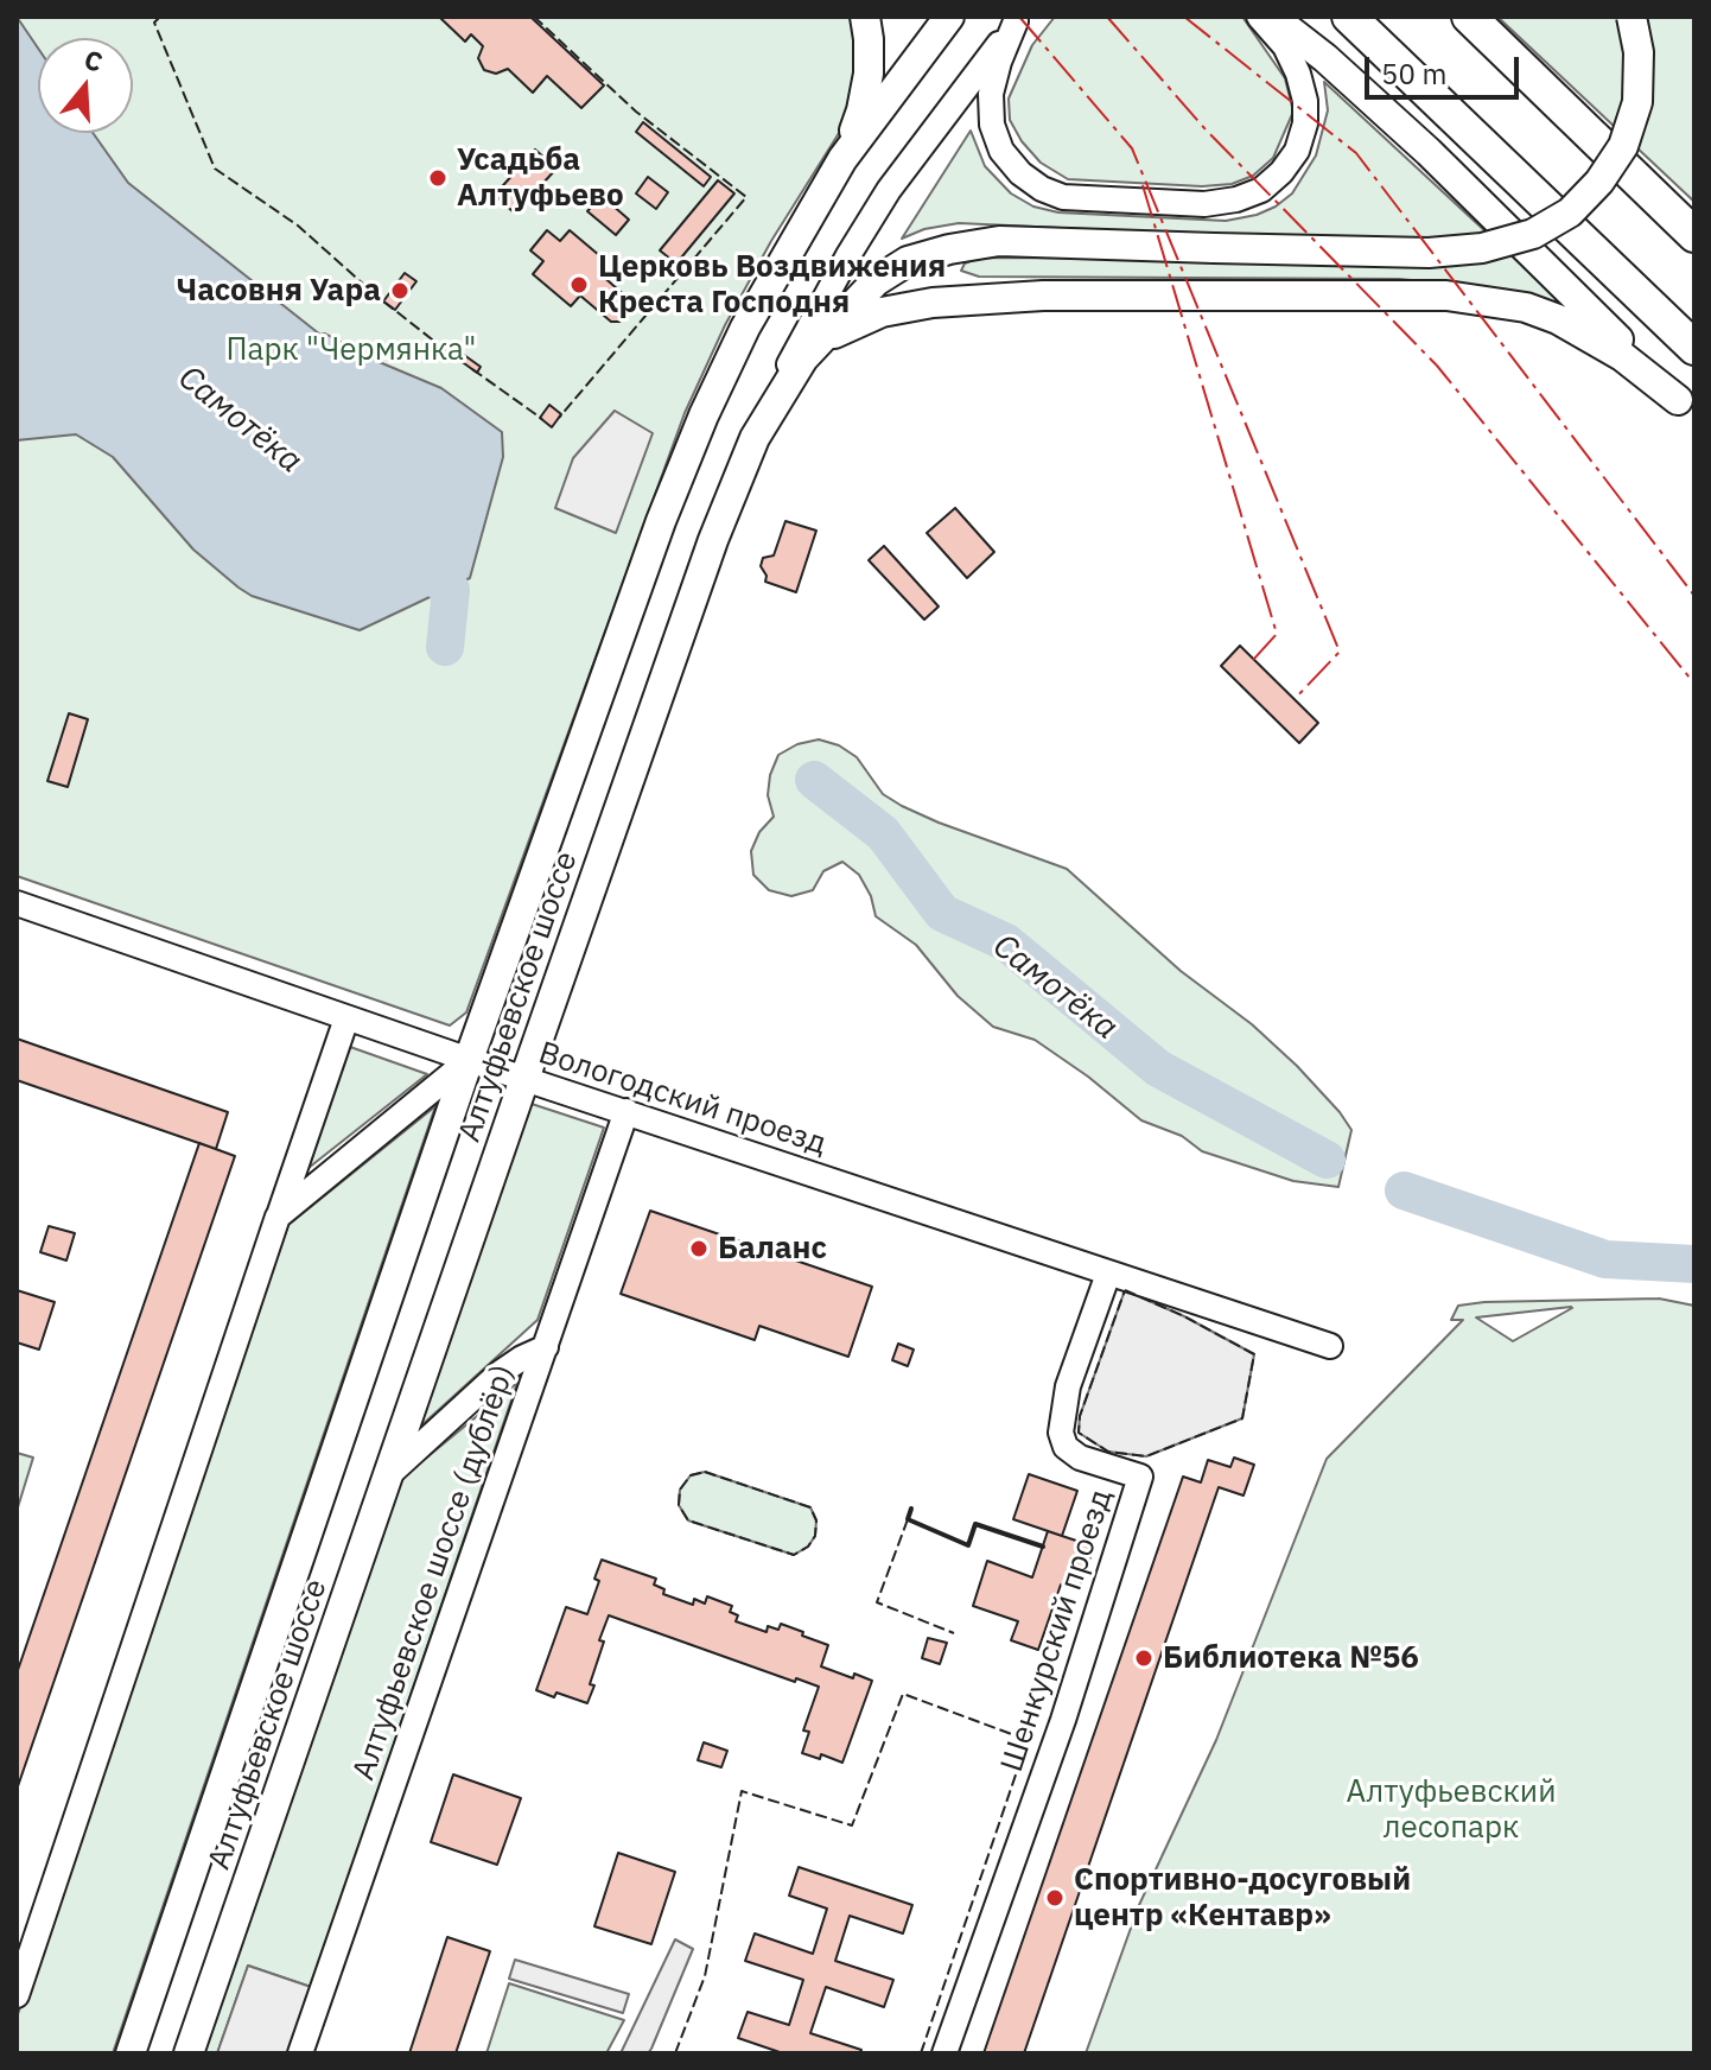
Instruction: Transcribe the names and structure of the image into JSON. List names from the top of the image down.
{
  "streets": {
    "main road": ["Алтуфьевское шоссе"],
    "street": ["Вологодский проезд", "Алтуфьевское шоссе (дублёр)", "Шенкурский проезд"]
  },
  "crossings": [
    ["Алтуфьевское шоссе", "Вологодский проезд"],
    ["Вологодский проезд", "Алтуфьевское шоссе (дублёр)"],
    ["Вологодский проезд", "Шенкурский проезд"]
  ],
  "water": ["Самотёка"],
  "parks": ["Парк \"Чермянка\"", "Алтуфьевский лесопарк"],
  "places": [
    "Усадьба Алтуфьево",
    "Церковь Воздвижения Креста Господня",
    "Часовня Уара",
    "Баланс",
    "Библиотека №56",
    "Спортивно-досуговый центр «Кентавр»"
  ],
  "scale_bar": "50 m",
  "north": "top"
}
